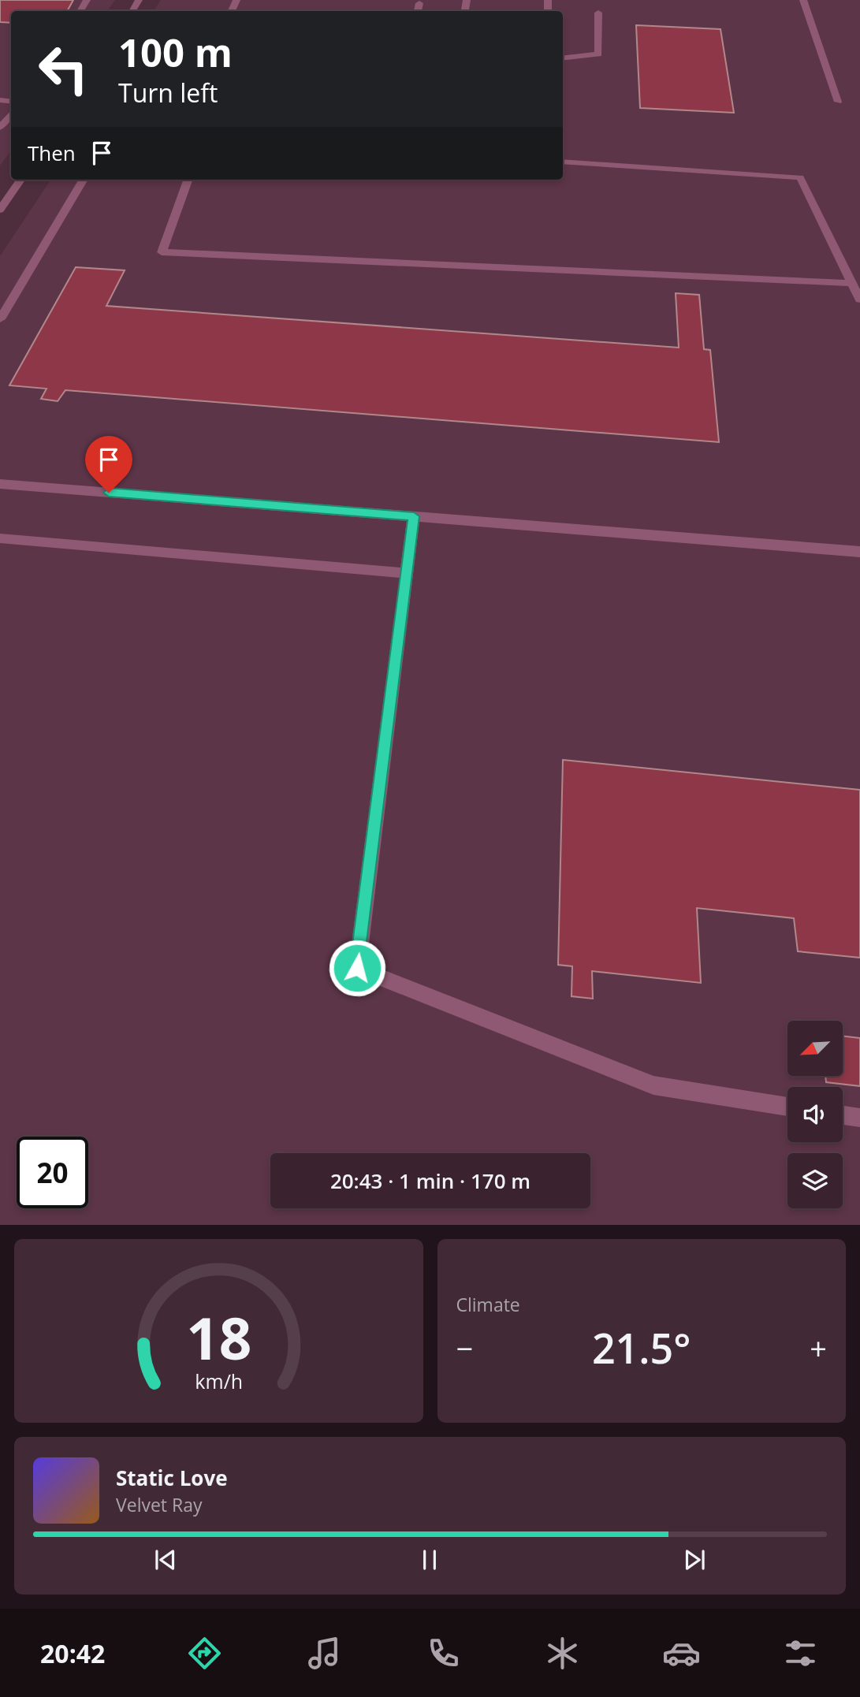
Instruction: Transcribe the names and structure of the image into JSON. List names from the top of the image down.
{
  "north": "bottom left",
  "page": {
    "turn": ["100 m", "Turn left"],
    "then": "Then",
    "limit": "20",
    "trip": "20:43 · 1 min · 170 m",
    "tile": "Climate",
    "heat": ["−", "21.5°", "+"],
    "song": ["Static Love", "Velvet Ray"],
    "tabs": "20:42",
    "gauge": ["18", "km/h"]
  }
}
